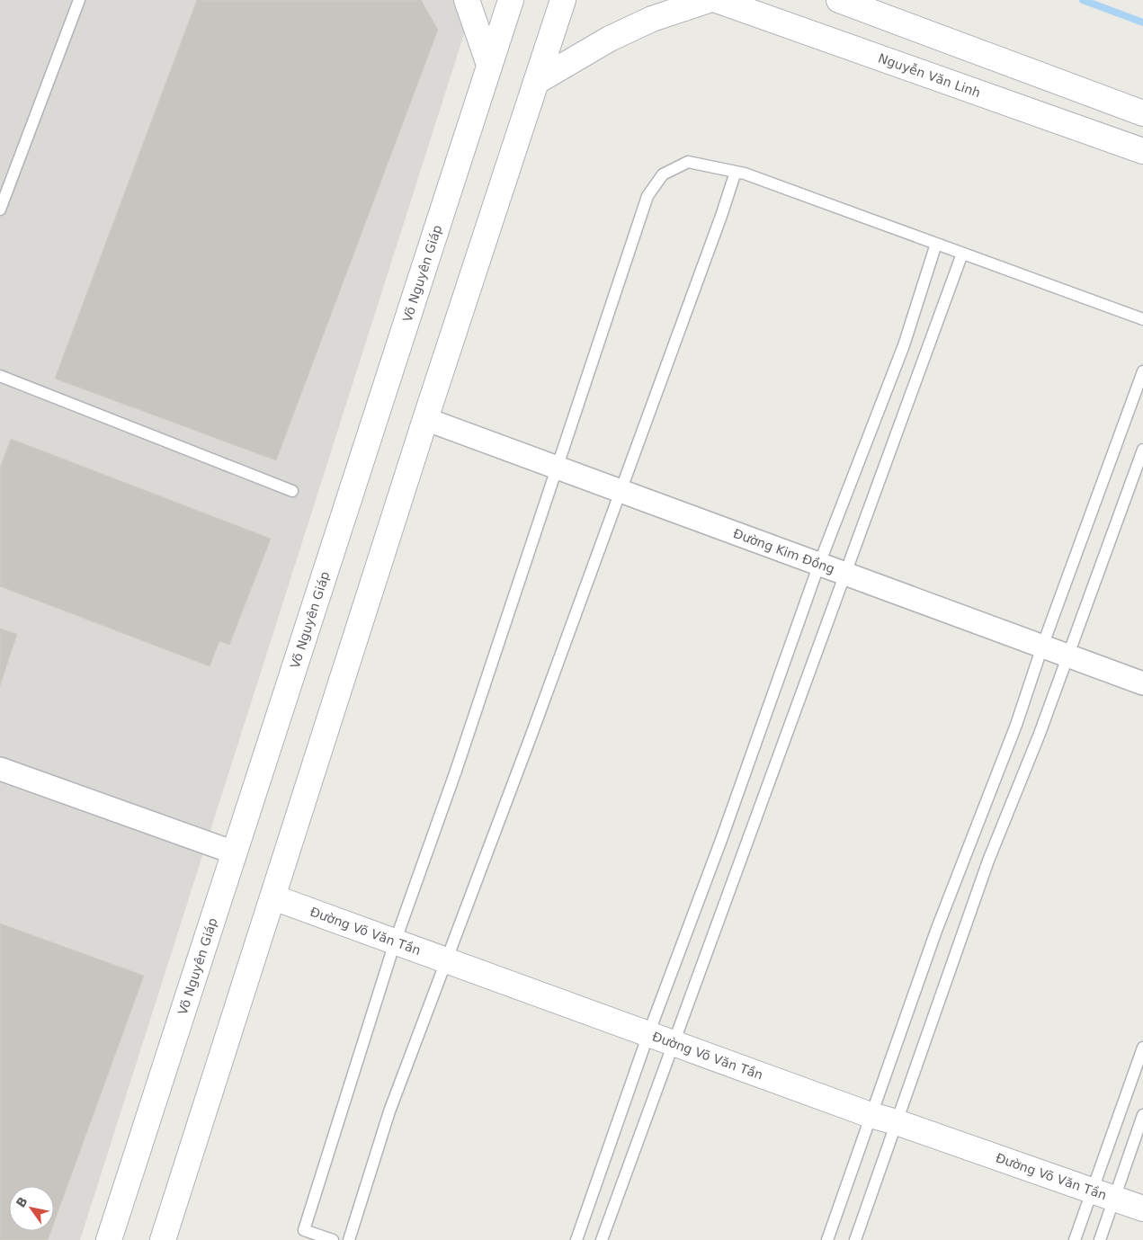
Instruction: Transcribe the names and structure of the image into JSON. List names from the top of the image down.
{
  "streets": {
    "main road": ["Nguyễn Văn Linh", "Võ Nguyên Giáp", "Đường Võ Văn Tần"],
    "street": ["Đường Kim Đồng"]
  },
  "north": "top left"
}
